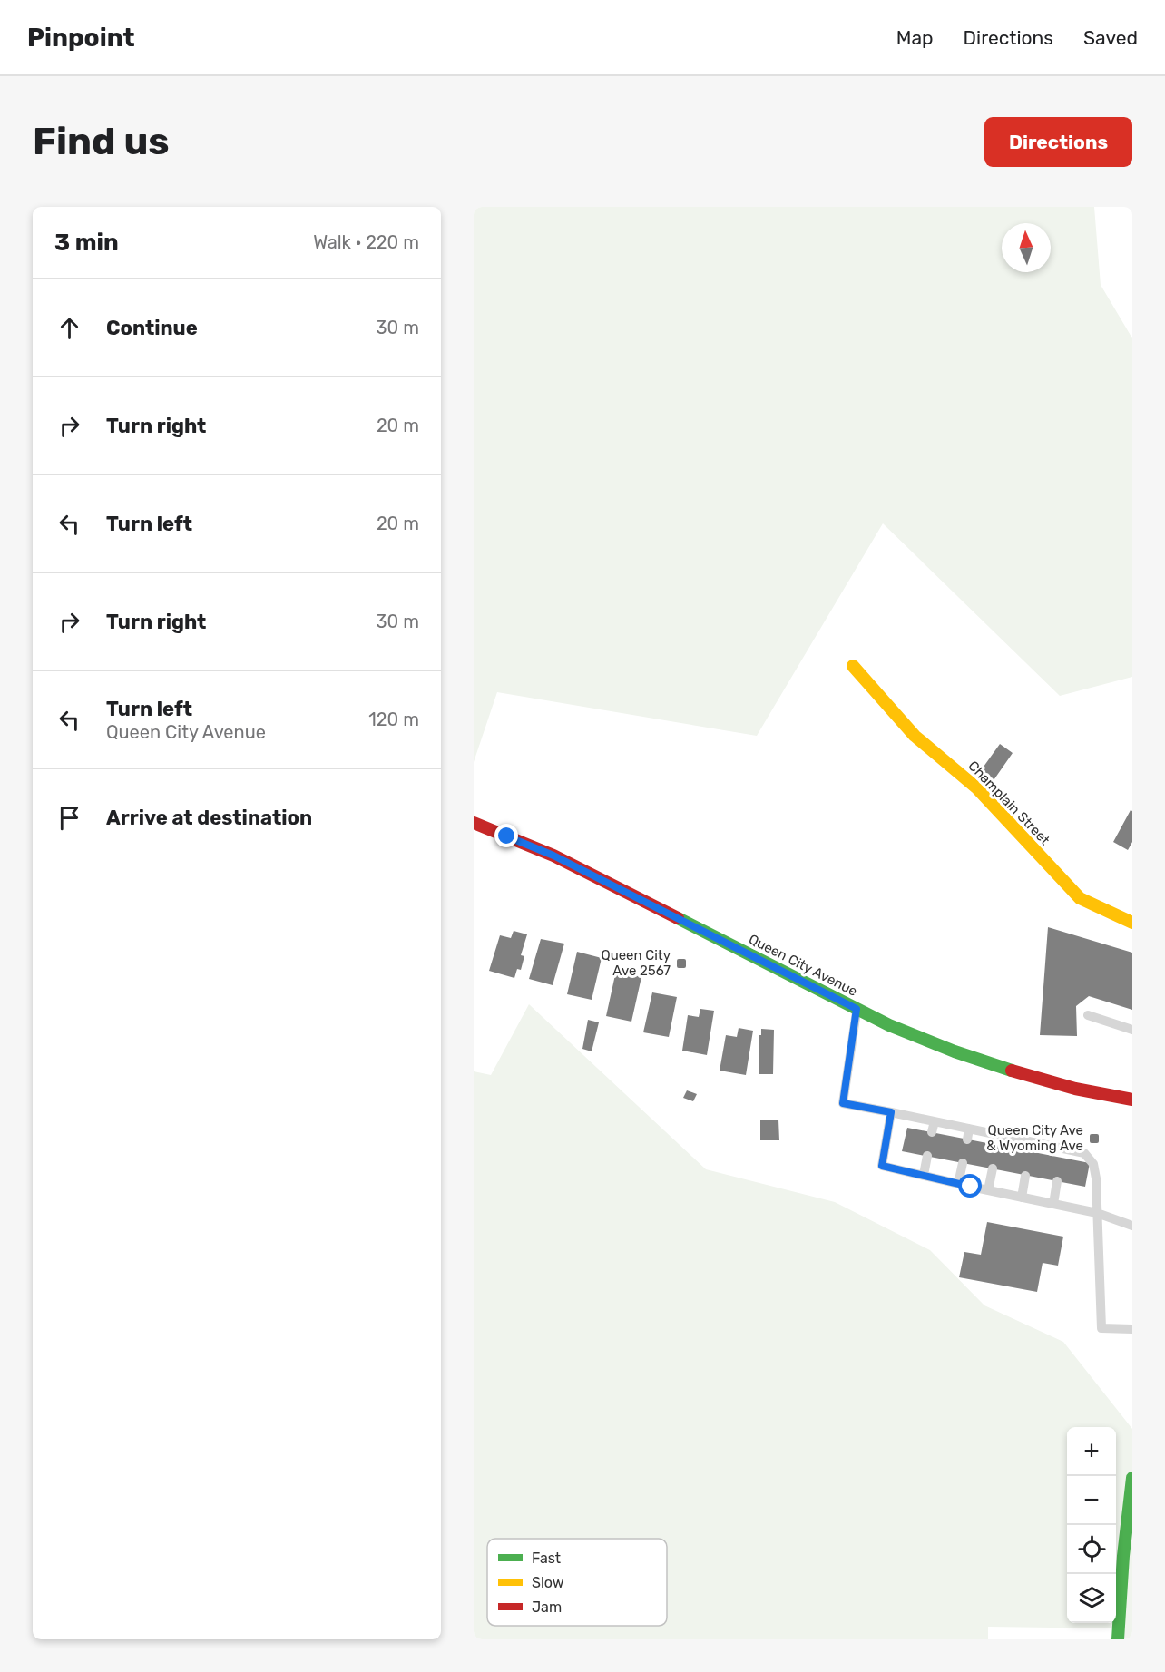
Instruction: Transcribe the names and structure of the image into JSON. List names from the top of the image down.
{
  "streets": {
    "main road": ["Champlain Street", "Queen City Avenue"]
  },
  "places": {
    "transit": ["Queen City Ave 2567", "Queen City Ave & Wyoming Ave"]
  },
  "legend": ["Fast", "Slow", "Jam"],
  "north": "top",
  "page": {
    "header": "Pinpoint",
    "nav": ["Map", "Directions", "Saved"],
    "buttons": "Directions",
    "title": "Find us",
    "heading": ["3 min", "Walk · 220 m"],
    "list": [
      ["Continue", "30 m"],
      ["Turn right", "20 m"],
      ["Turn left", "20 m"],
      ["Turn right", "30 m"],
      ["Turn left", "Queen City Avenue", "120 m"],
      "Arrive at destination"
    ],
    "map_buttons": ["+", "−"]
  }
}
